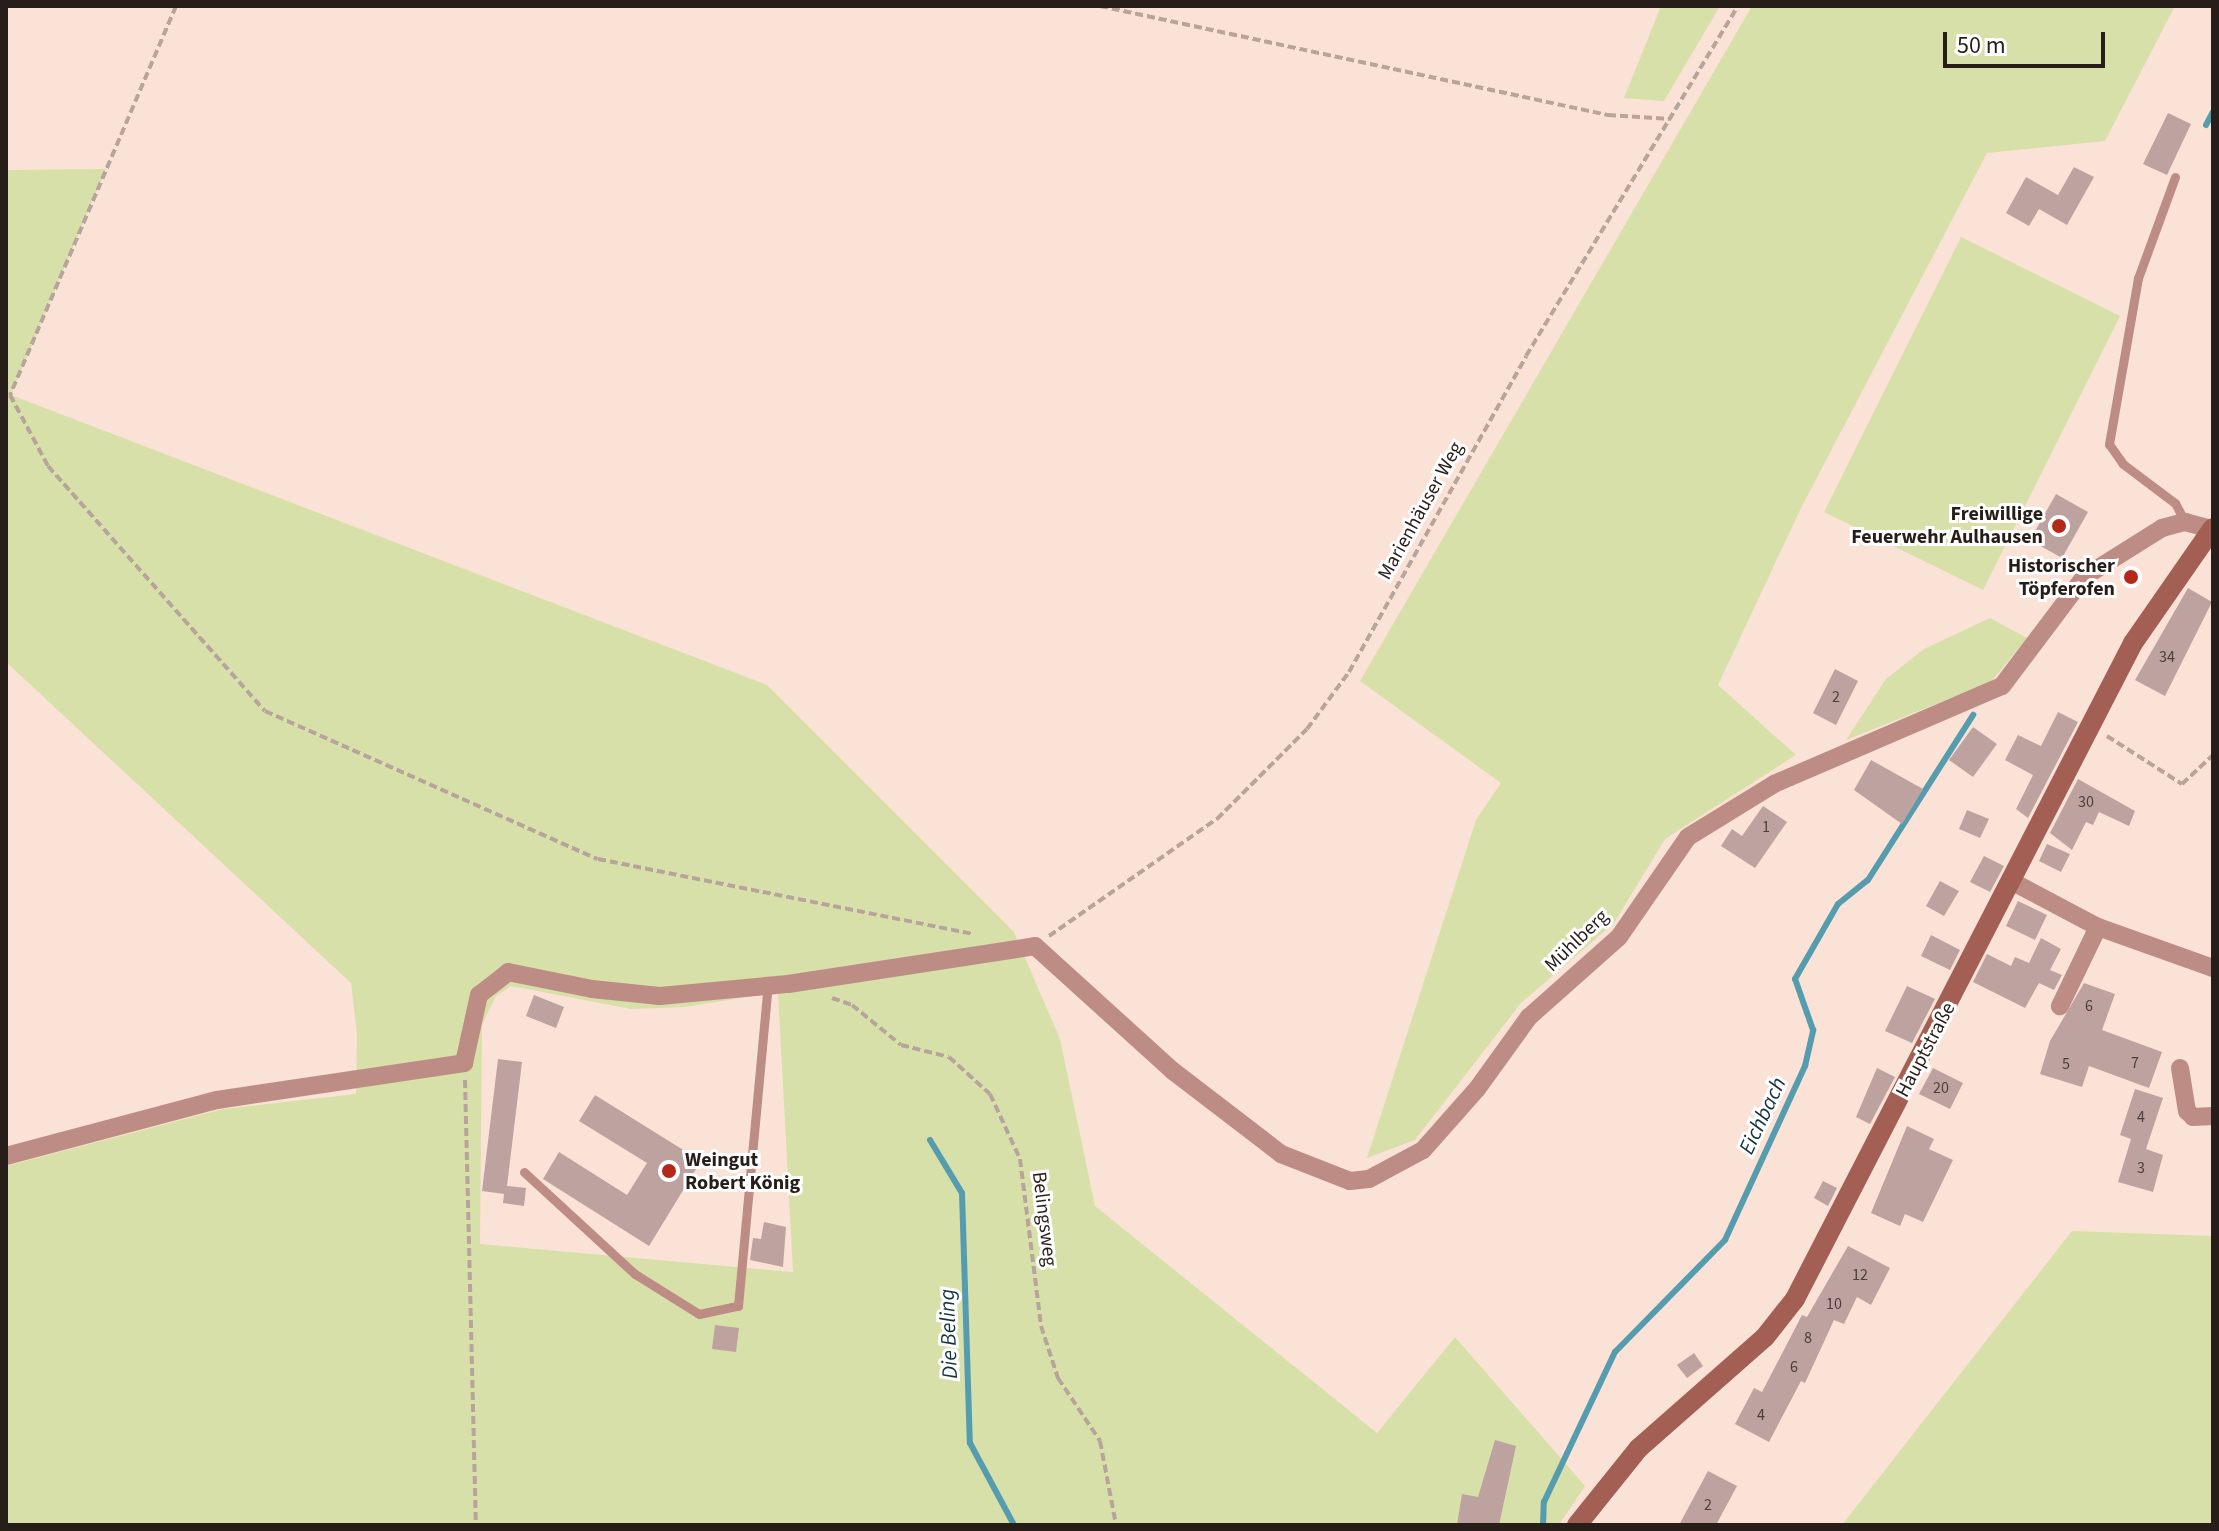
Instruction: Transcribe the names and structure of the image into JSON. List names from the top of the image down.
{
  "streets": {
    "main road": ["Hauptstraße"],
    "street": ["Mühlberg"],
    "path": ["Marienhäuser Weg", "Belingsweg"]
  },
  "crossings": [
    ["Marienhäuser Weg", "Mühlberg"]
  ],
  "water": ["Eichbach", "Die Beling"],
  "places": ["Freiwillige Feuerwehr Aulhausen", "Historischer Töpferofen", "Weingut Robert König"],
  "house_numbers": [
    "34",
    "2",
    "30",
    "1",
    "6",
    "7",
    "5",
    "20",
    "4",
    "3",
    "12",
    "10",
    "8",
    "6",
    "4",
    "2"
  ],
  "scale_bar": "50 m"
}
